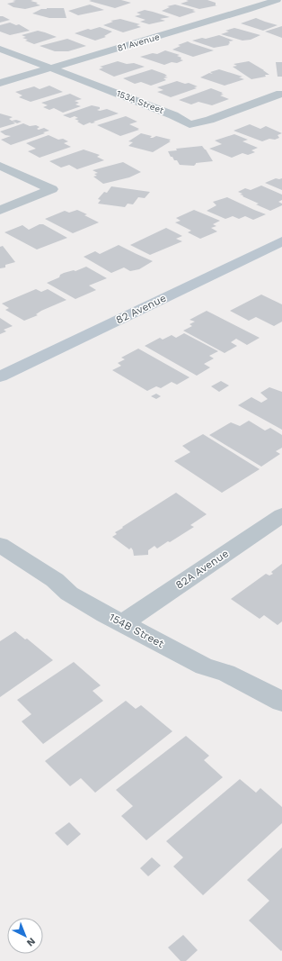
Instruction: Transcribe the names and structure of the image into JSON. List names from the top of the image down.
{
  "streets": {
    "street": [
      "81 Avenue",
      "153A Street",
      "82 Avenue",
      "82A Avenue",
      "154B Street"
    ]
  },
  "crossings": [
    ["81 Avenue", "153A Street"],
    ["82A Avenue", "154B Street"]
  ],
  "north": "bottom right"
}
